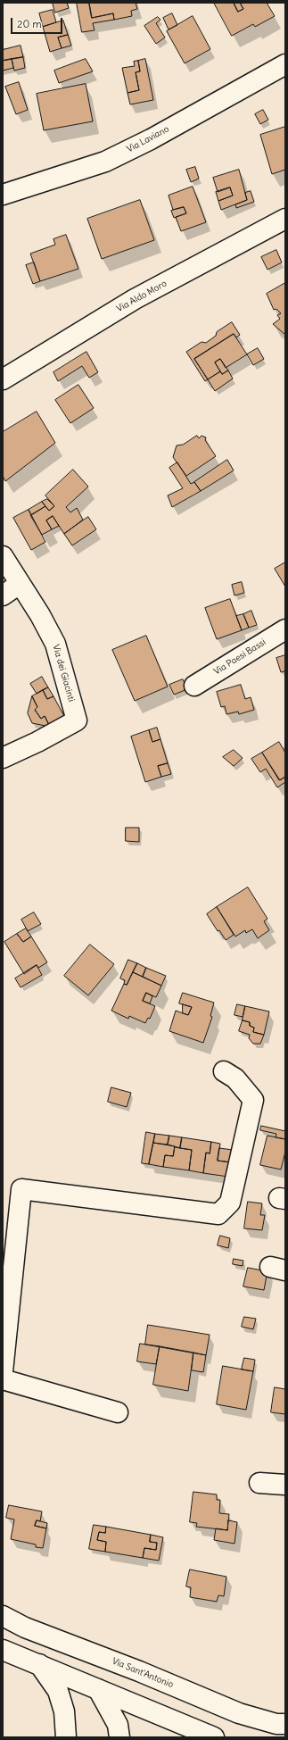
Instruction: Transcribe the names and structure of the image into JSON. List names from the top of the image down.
{
  "streets": {
    "street": [
      "Via Laviano",
      "Via Aldo Moro",
      "Via Paesi Bassi",
      "Via dei Giacinti",
      "Via Sant'Antonio"
    ]
  },
  "scale_bar": "20 m"
}
